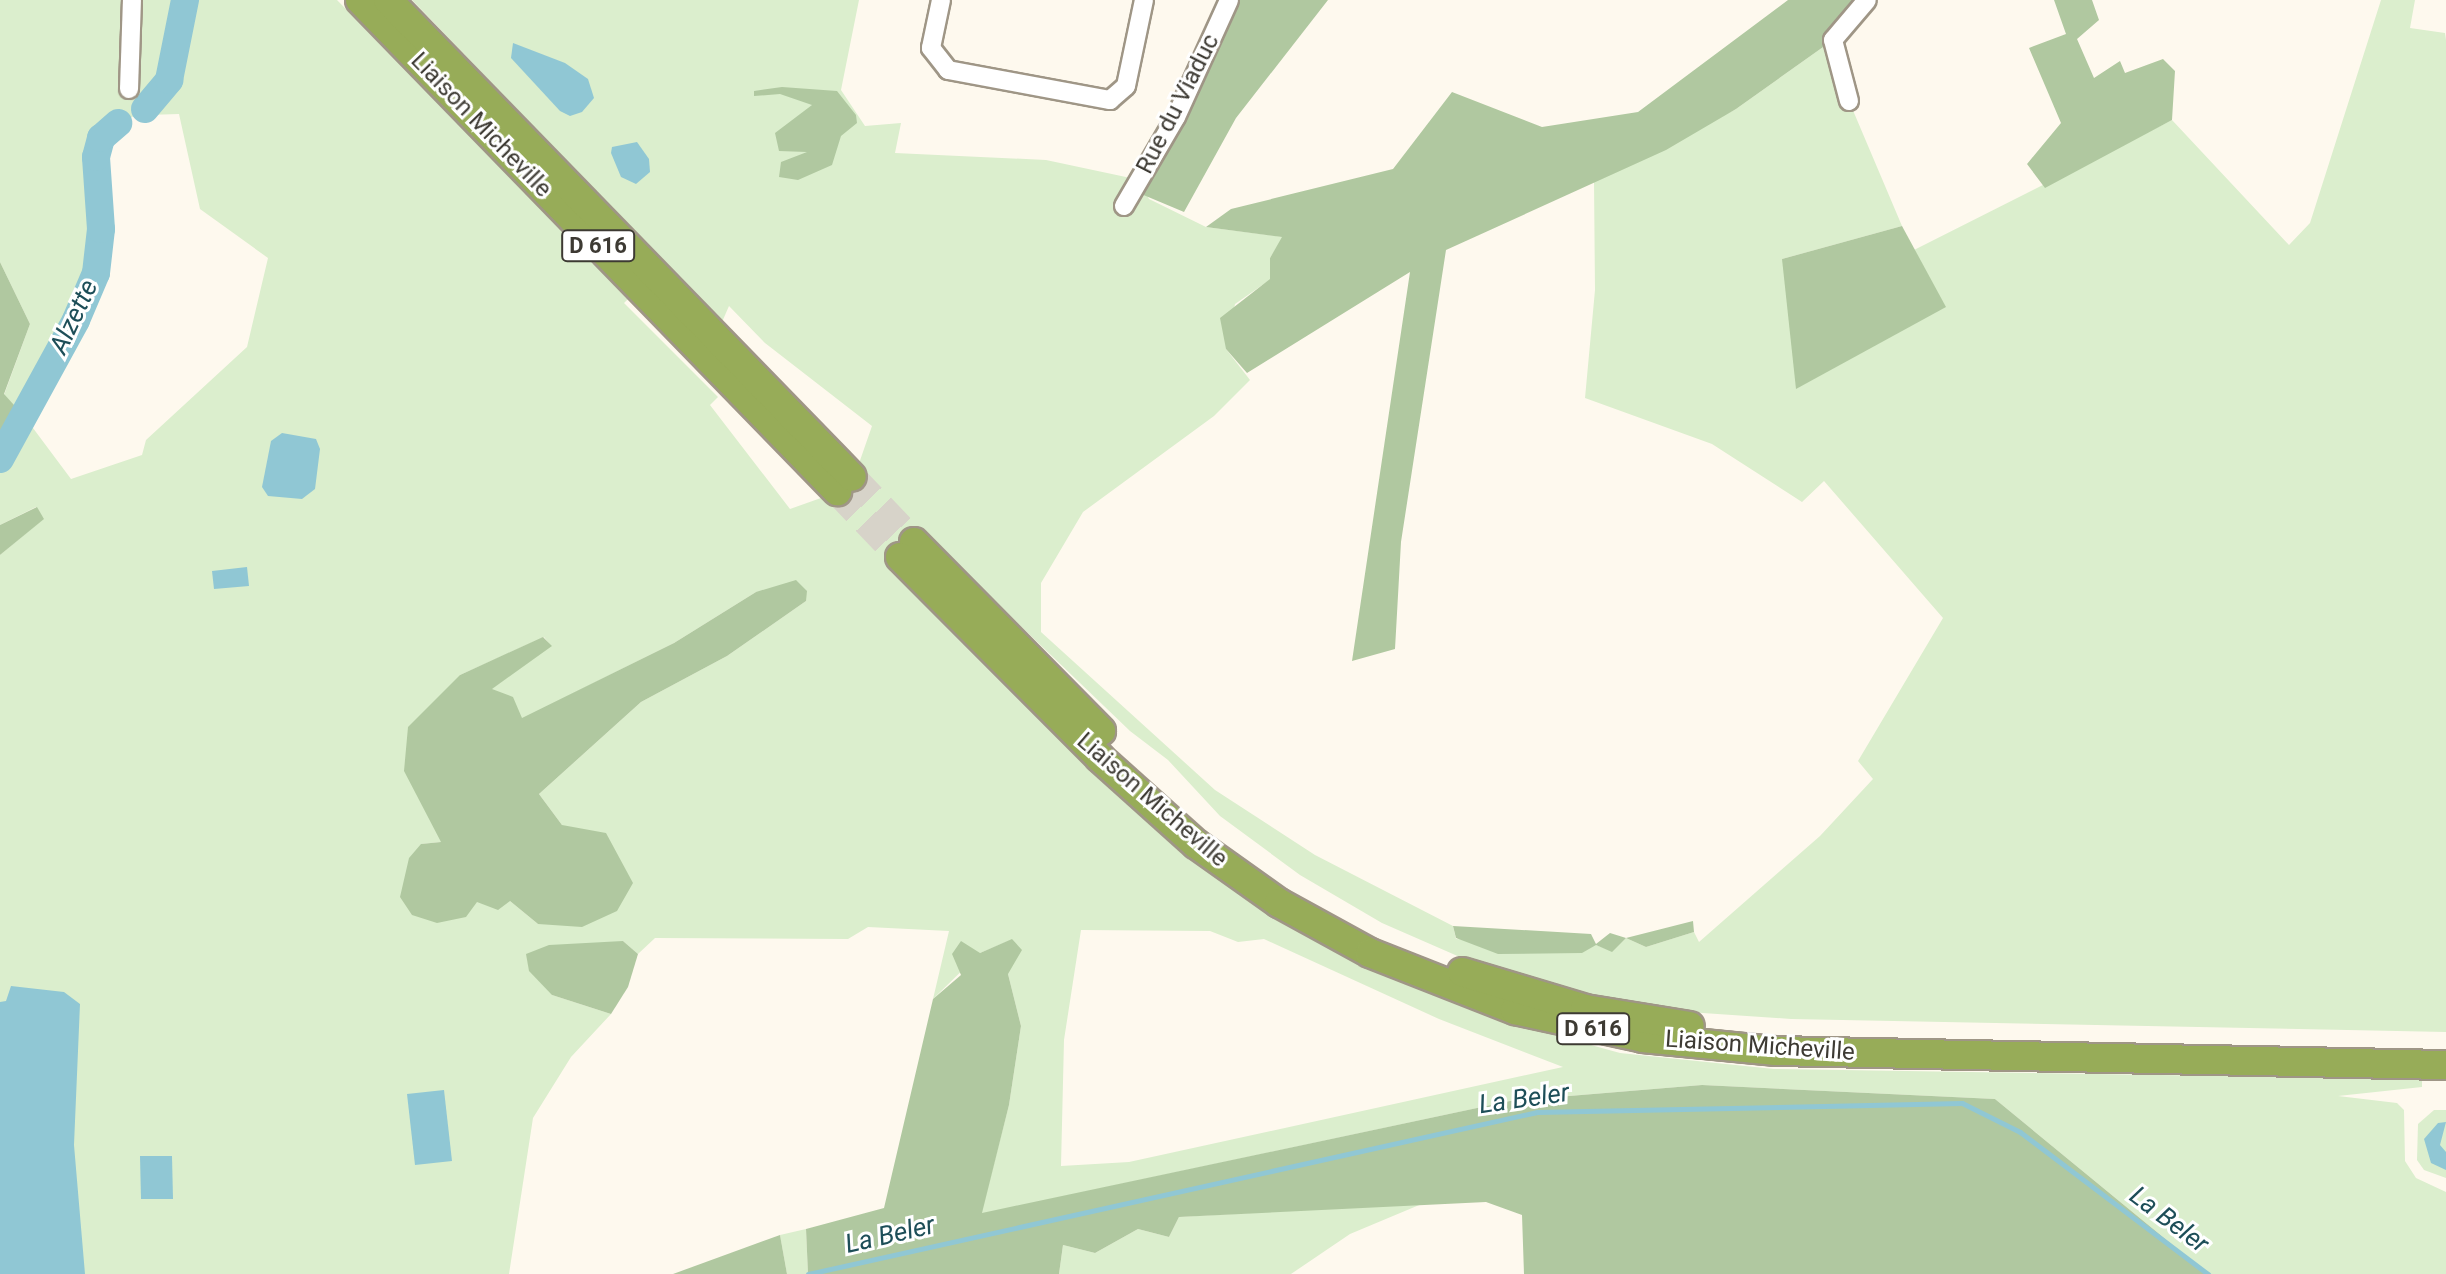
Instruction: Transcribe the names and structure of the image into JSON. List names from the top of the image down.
{
  "streets": {
    "highway": ["Liaison Micheville", "D 616"],
    "street": ["Rue du Viaduc"]
  },
  "water": ["Alzette", "La Beler"]
}
